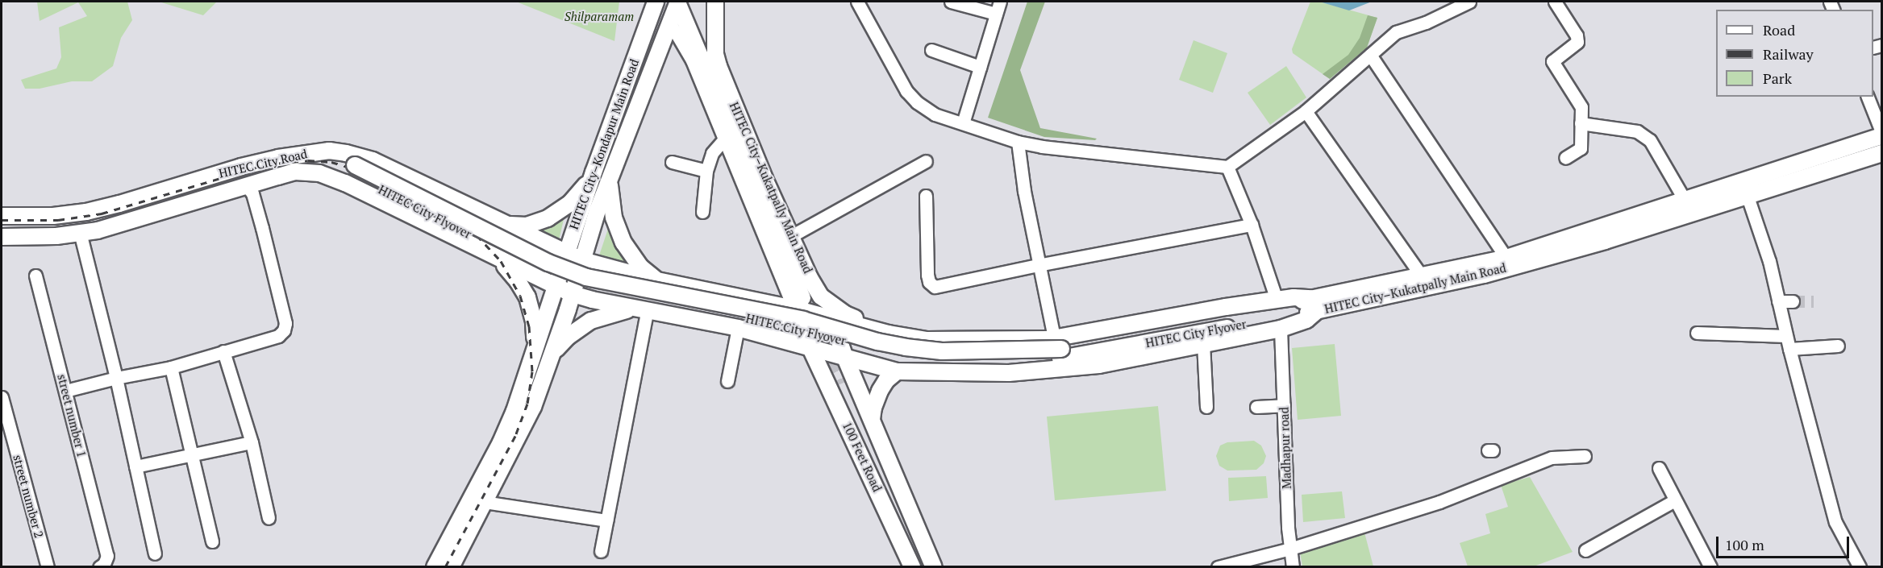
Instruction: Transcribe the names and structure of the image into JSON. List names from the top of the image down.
{
  "streets": {
    "main road": [
      "HITEC City–Kondapur Main Road",
      "HITEC City Road",
      "HITEC City–Kukatpally Main Road",
      "HITEC City Flyover",
      "100 Feet Road"
    ],
    "street": ["street number 1", "Madhapur road", "street number 2"]
  },
  "crossings": [
    ["HITEC City–Kondapur Main Road", "HITEC City Road"],
    ["HITEC City–Kondapur Main Road", "HITEC City–Kukatpally Main Road"],
    ["HITEC City Road", "HITEC City–Kukatpally Main Road"],
    ["HITEC City Road", "HITEC City Flyover"],
    ["HITEC City–Kukatpally Main Road", "HITEC City Flyover"],
    ["HITEC City–Kukatpally Main Road", "Madhapur road"],
    ["HITEC City–Kukatpally Main Road", "100 Feet Road"]
  ],
  "parks": ["Shilparamam"],
  "legend": ["Road", "Railway", "Park"],
  "scale_bar": "100 m"
}
